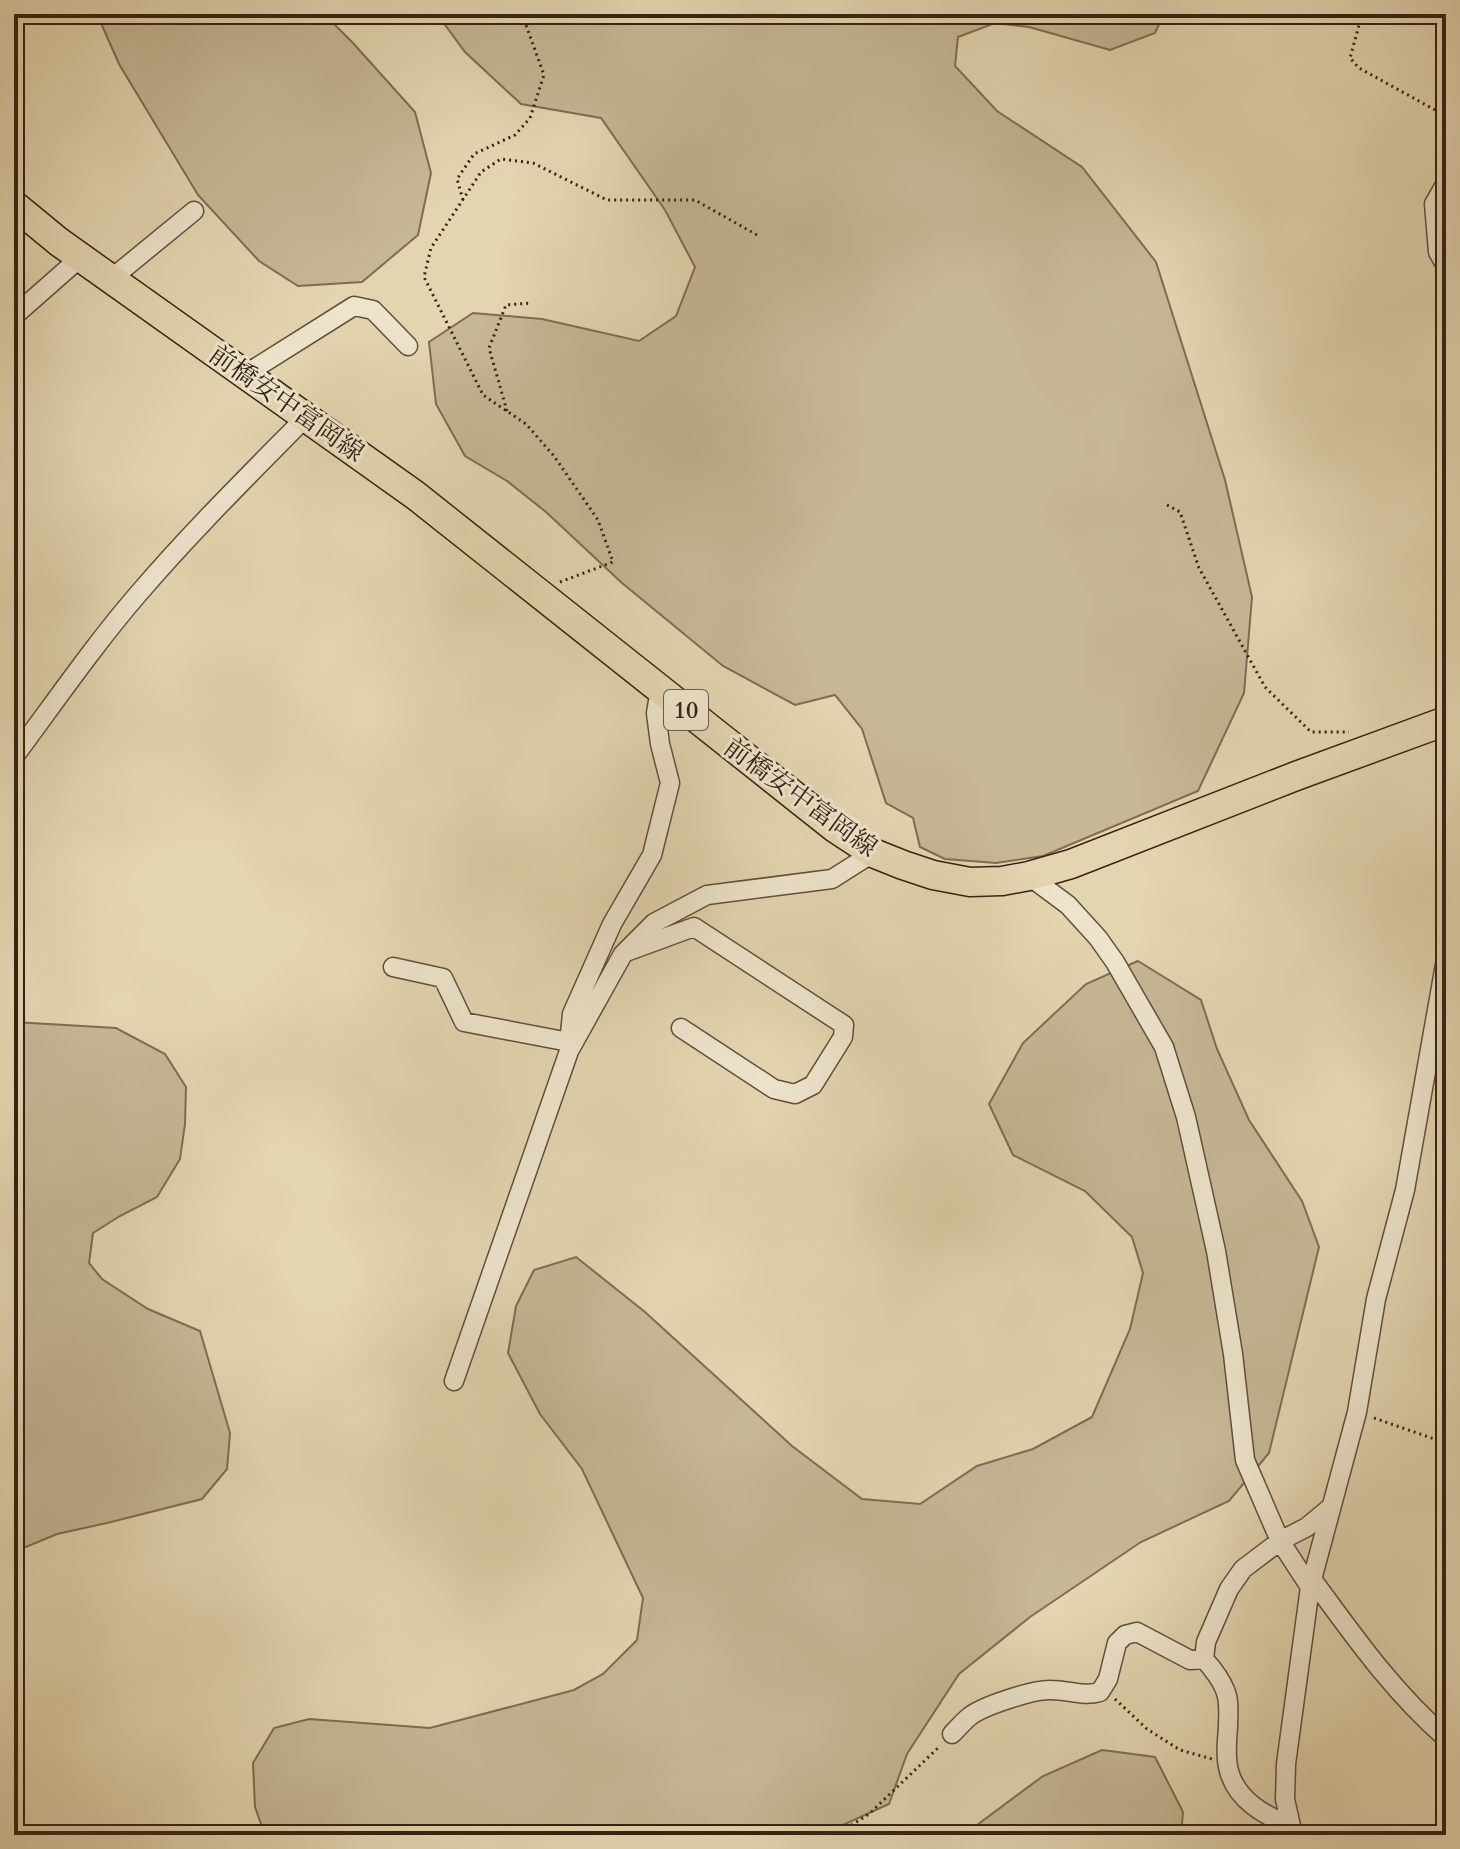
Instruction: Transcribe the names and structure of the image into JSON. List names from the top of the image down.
{
  "streets": {
    "main road": ["前橋安中富岡線", "10"]
  }
}
